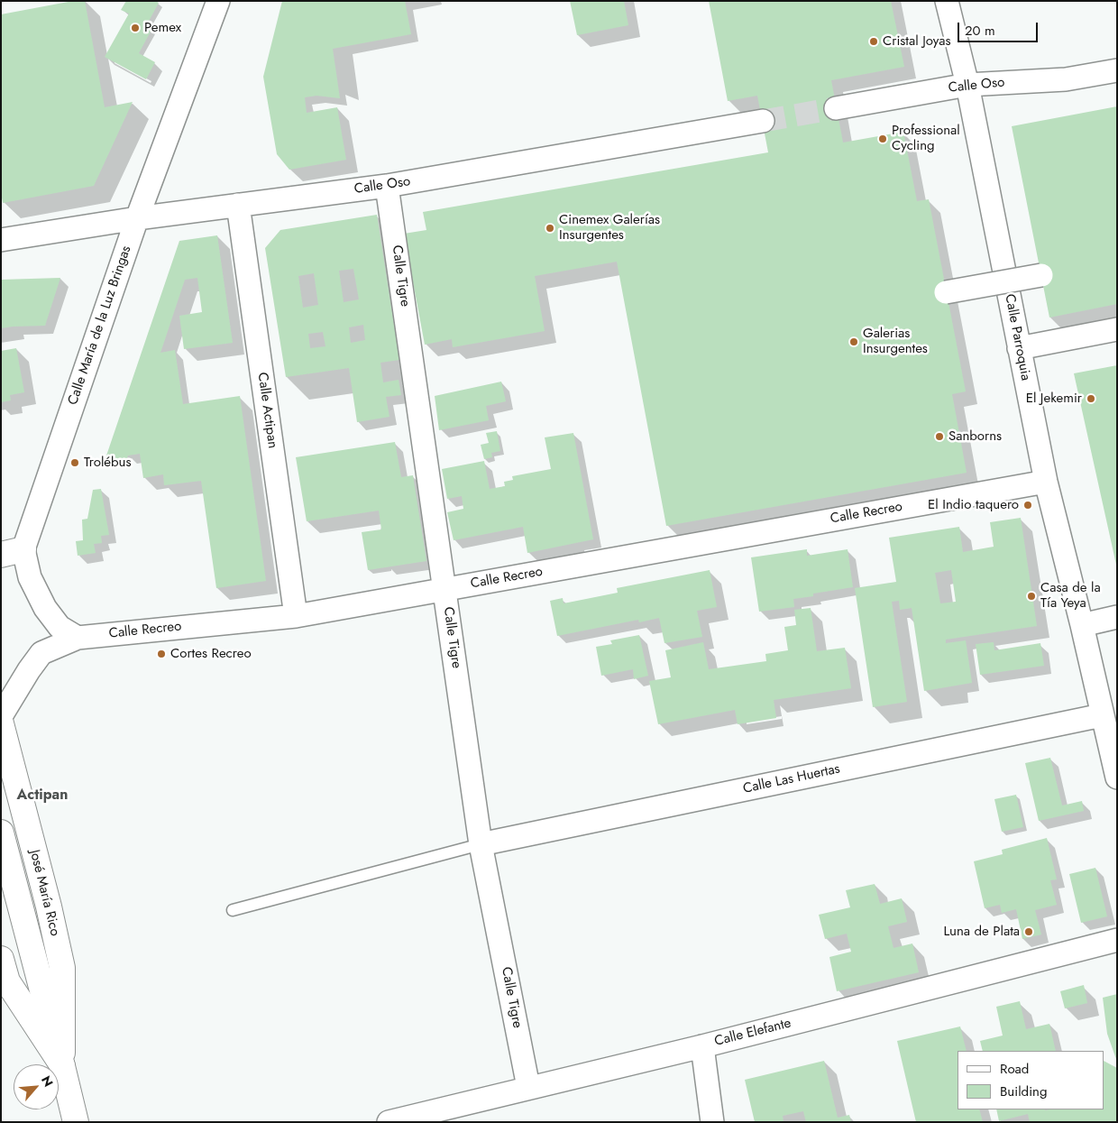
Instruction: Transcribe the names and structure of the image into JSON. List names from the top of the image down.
{
  "streets": {
    "main road": ["José María Rico"],
    "street": [
      "Calle Oso",
      "Calle Tigre",
      "Calle María de la Luz Bringas",
      "Calle Parroquia",
      "Calle Actipan",
      "Calle Recreo",
      "Calle Las Huertas",
      "Calle Elefante"
    ]
  },
  "crossings": [
    ["Calle Oso", "Calle Tigre"],
    ["Calle Oso", "Calle María de la Luz Bringas"],
    ["Calle Oso", "Calle Parroquia"],
    ["Calle Oso", "Calle Actipan"],
    ["Calle Tigre", "Calle Recreo"],
    ["Calle Tigre", "Calle Las Huertas"],
    ["Calle Tigre", "Calle Elefante"],
    ["Calle María de la Luz Bringas", "Calle Recreo"],
    ["Calle Parroquia", "Calle Recreo"],
    ["Calle Parroquia", "Calle Las Huertas"],
    ["Calle Actipan", "Calle Recreo"]
  ],
  "districts": ["Actipan"],
  "places": [
    "Pemex",
    "Cristal Joyas",
    "Professional Cycling",
    "Cinemex Galerías Insurgentes",
    "Galerias Insurgentes",
    "El Jekemir",
    "Sanborns",
    "Trolébus",
    "El Indio taquero",
    "Casa de la Tía Yeya",
    "Cortes Recreo",
    "Luna de Plata"
  ],
  "legend": ["Road", "Building"],
  "scale_bar": "20 m",
  "north": "top right"
}
